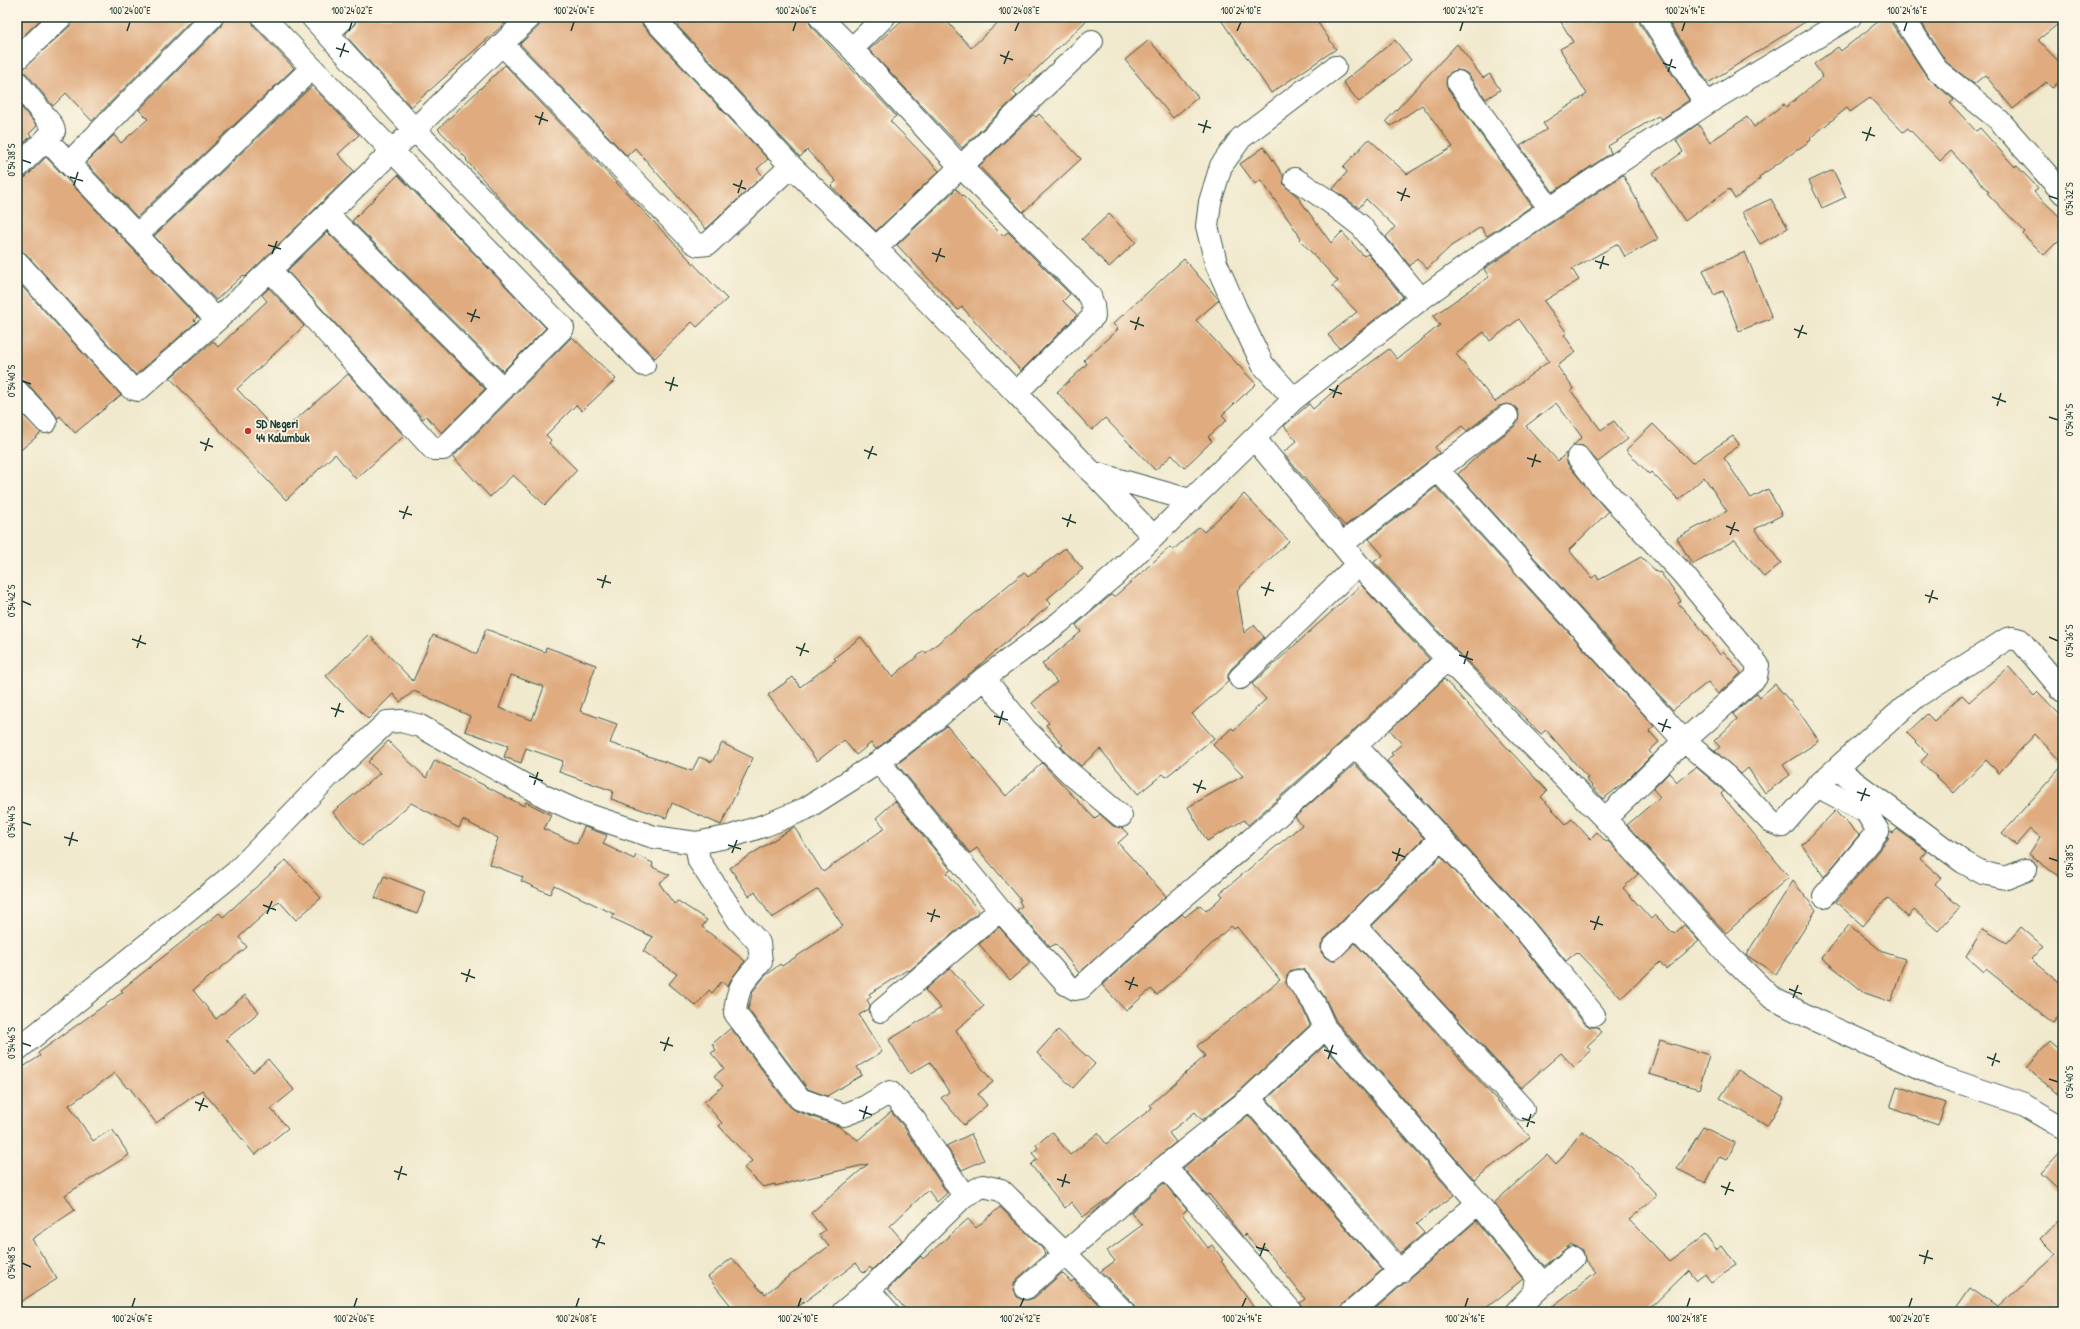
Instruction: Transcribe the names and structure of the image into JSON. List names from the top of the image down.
{
  "places": ["SD Negeri 44 Kalumbuk"],
  "coordinates": [
    "100°24'00\"E",
    "100°24'02\"E",
    "100°24'04\"E",
    "100°24'06\"E",
    "100°24'08\"E",
    "100°24'10\"E",
    "100°24'12\"E",
    "100°24'14\"E",
    "100°24'16\"E",
    "0°54'38\"S",
    "0°54'32\"S",
    "0°54'40\"S",
    "0°54'34\"S",
    "0°54'42\"S",
    "0°54'36\"S",
    "0°54'44\"S",
    "0°54'46\"S",
    "0°54'48\"S",
    "100°24'18\"E",
    "100°24'20\"E"
  ]
}
